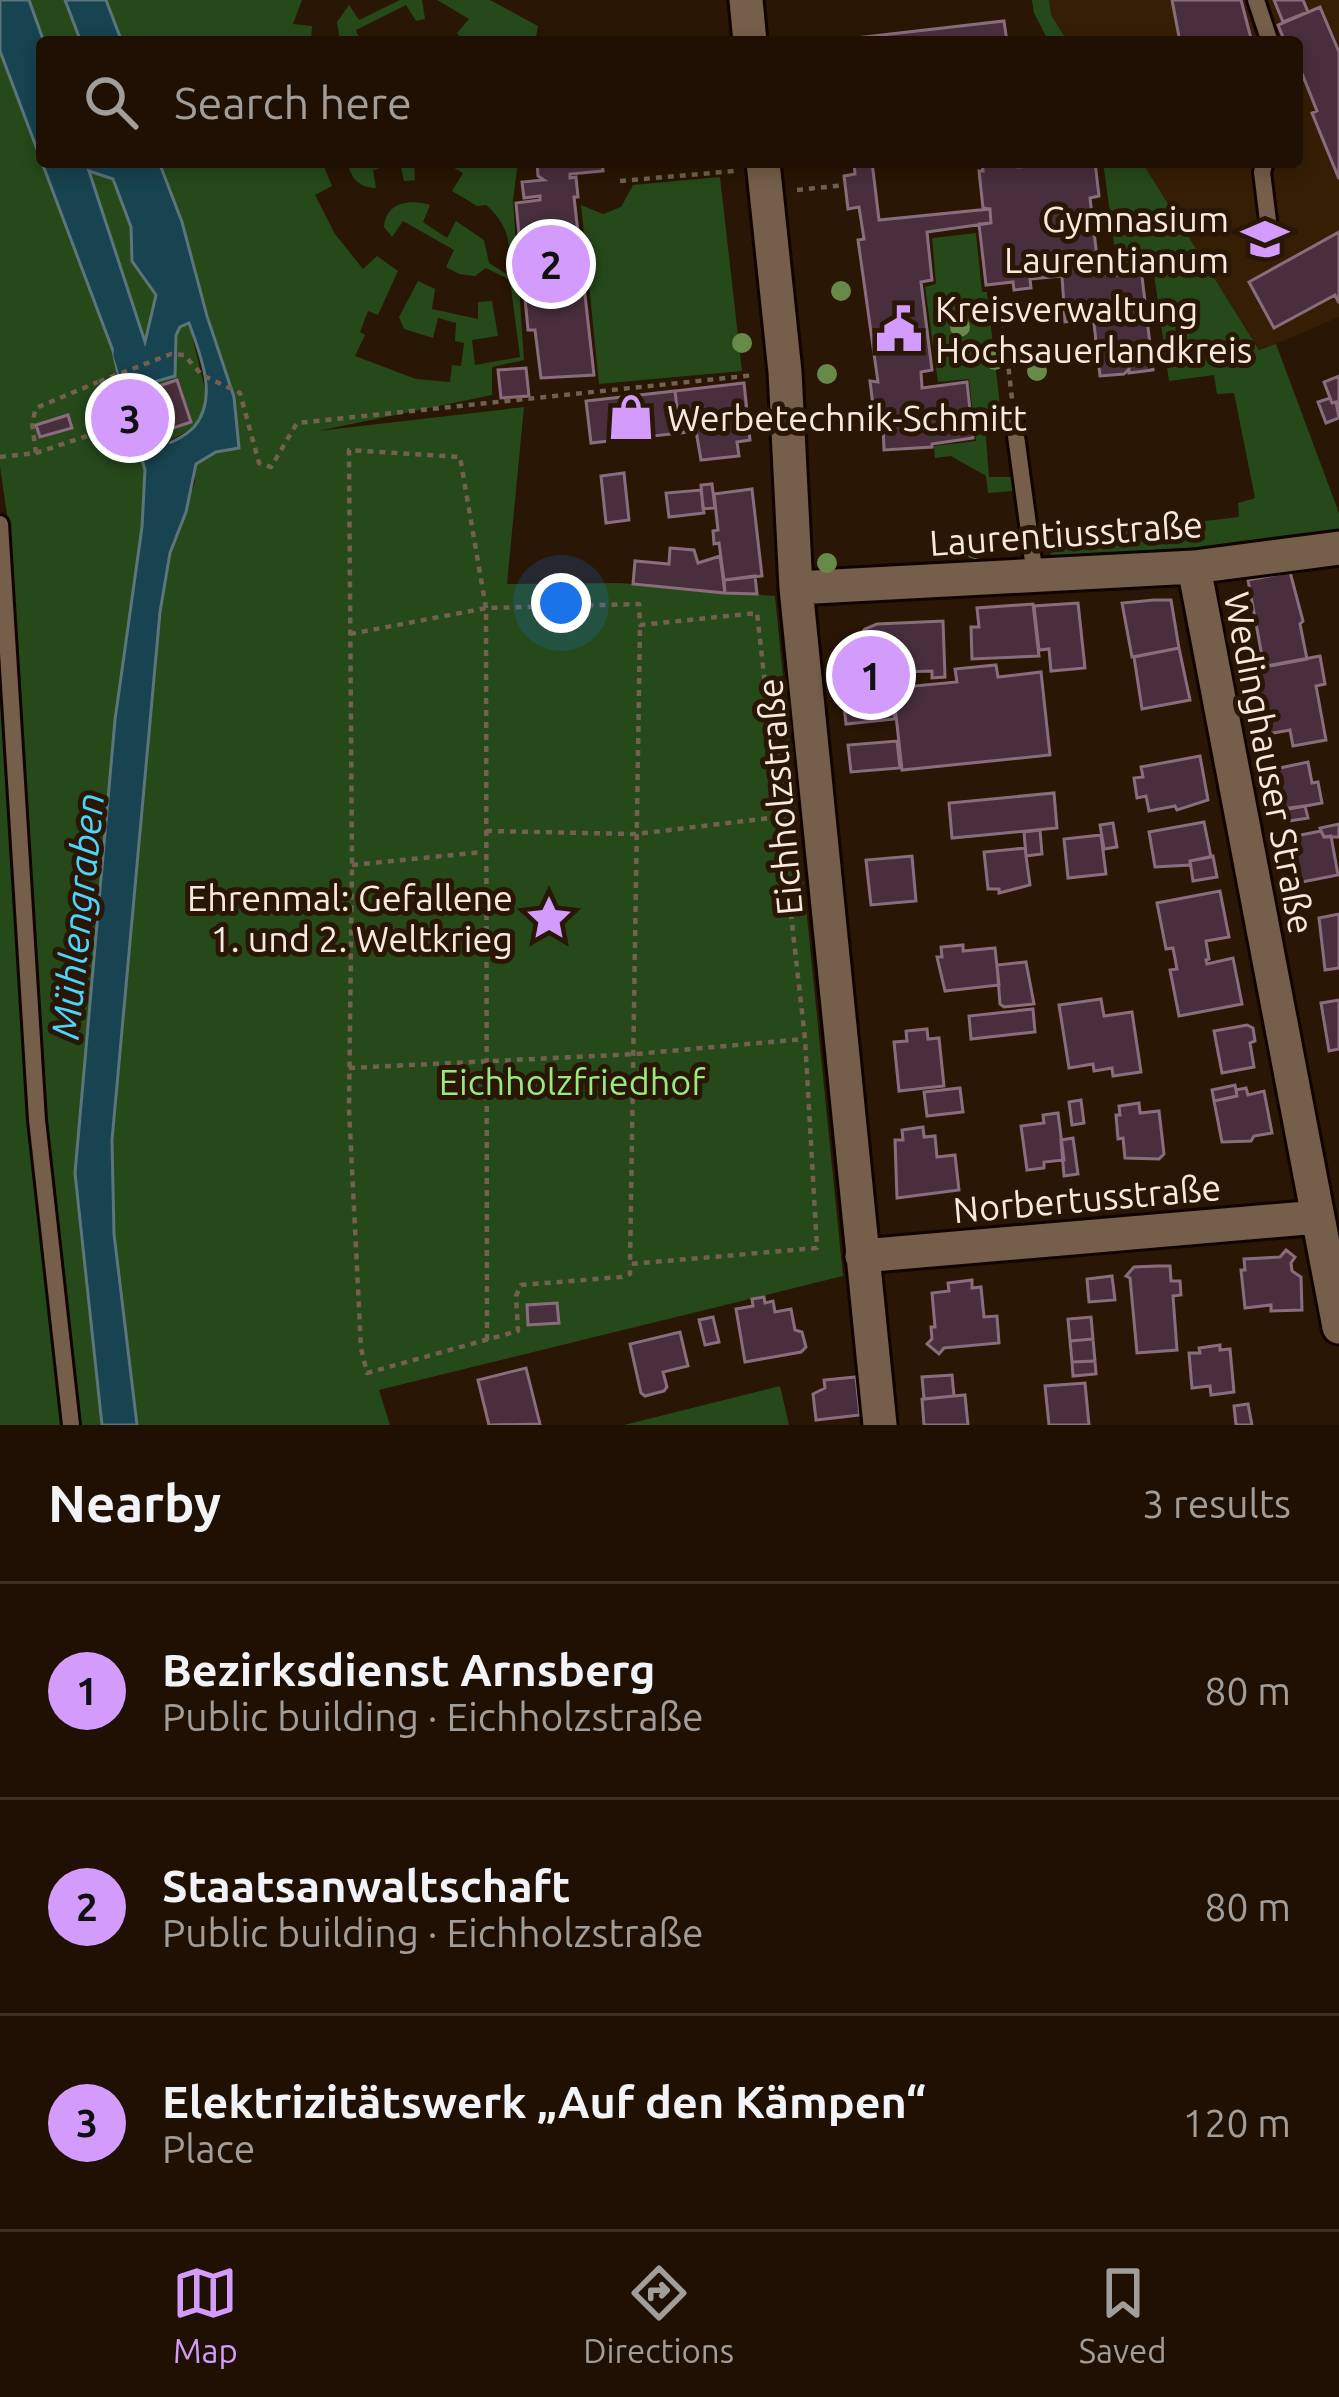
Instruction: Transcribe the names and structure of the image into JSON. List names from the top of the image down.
{
  "streets": {
    "street": [
      "Laurentiusstraße",
      "Wedinghauser Straße",
      "Eichholzstraße",
      "Norbertusstraße"
    ]
  },
  "crossings": [
    ["Laurentiusstraße", "Wedinghauser Straße"],
    ["Laurentiusstraße", "Eichholzstraße"],
    ["Wedinghauser Straße", "Norbertusstraße"],
    ["Eichholzstraße", "Norbertusstraße"]
  ],
  "water": ["Mühlengraben"],
  "parks": ["Eichholzfriedhof"],
  "places": {
    "school or university": ["Gymnasium Laurentianum"],
    "public building": ["Kreisverwaltung Hochsauerlandkreis"],
    "shop": ["Werbetechnik-Schmitt"],
    "place": ["Ehrenmal: Gefallene 1. und 2. Weltkrieg"]
  },
  "page": {
    "search": "Search here",
    "pins": ["2", "3", "1"],
    "heading": ["Nearby", "3 results"],
    "list": [
      {
        "mark": "1",
        "name": "Bezirksdienst Arnsberg",
        "note": "Public building · Eichholzstraße",
        "value": "80 m"
      },
      {
        "mark": "2",
        "name": "Staatsanwaltschaft",
        "note": "Public building · Eichholzstraße",
        "value": "80 m"
      },
      {
        "mark": "3",
        "name": "Elektrizitätswerk „Auf den Kämpen“",
        "note": "Place",
        "value": "120 m"
      }
    ],
    "nav": ["Map", "Directions", "Saved"]
  }
}
